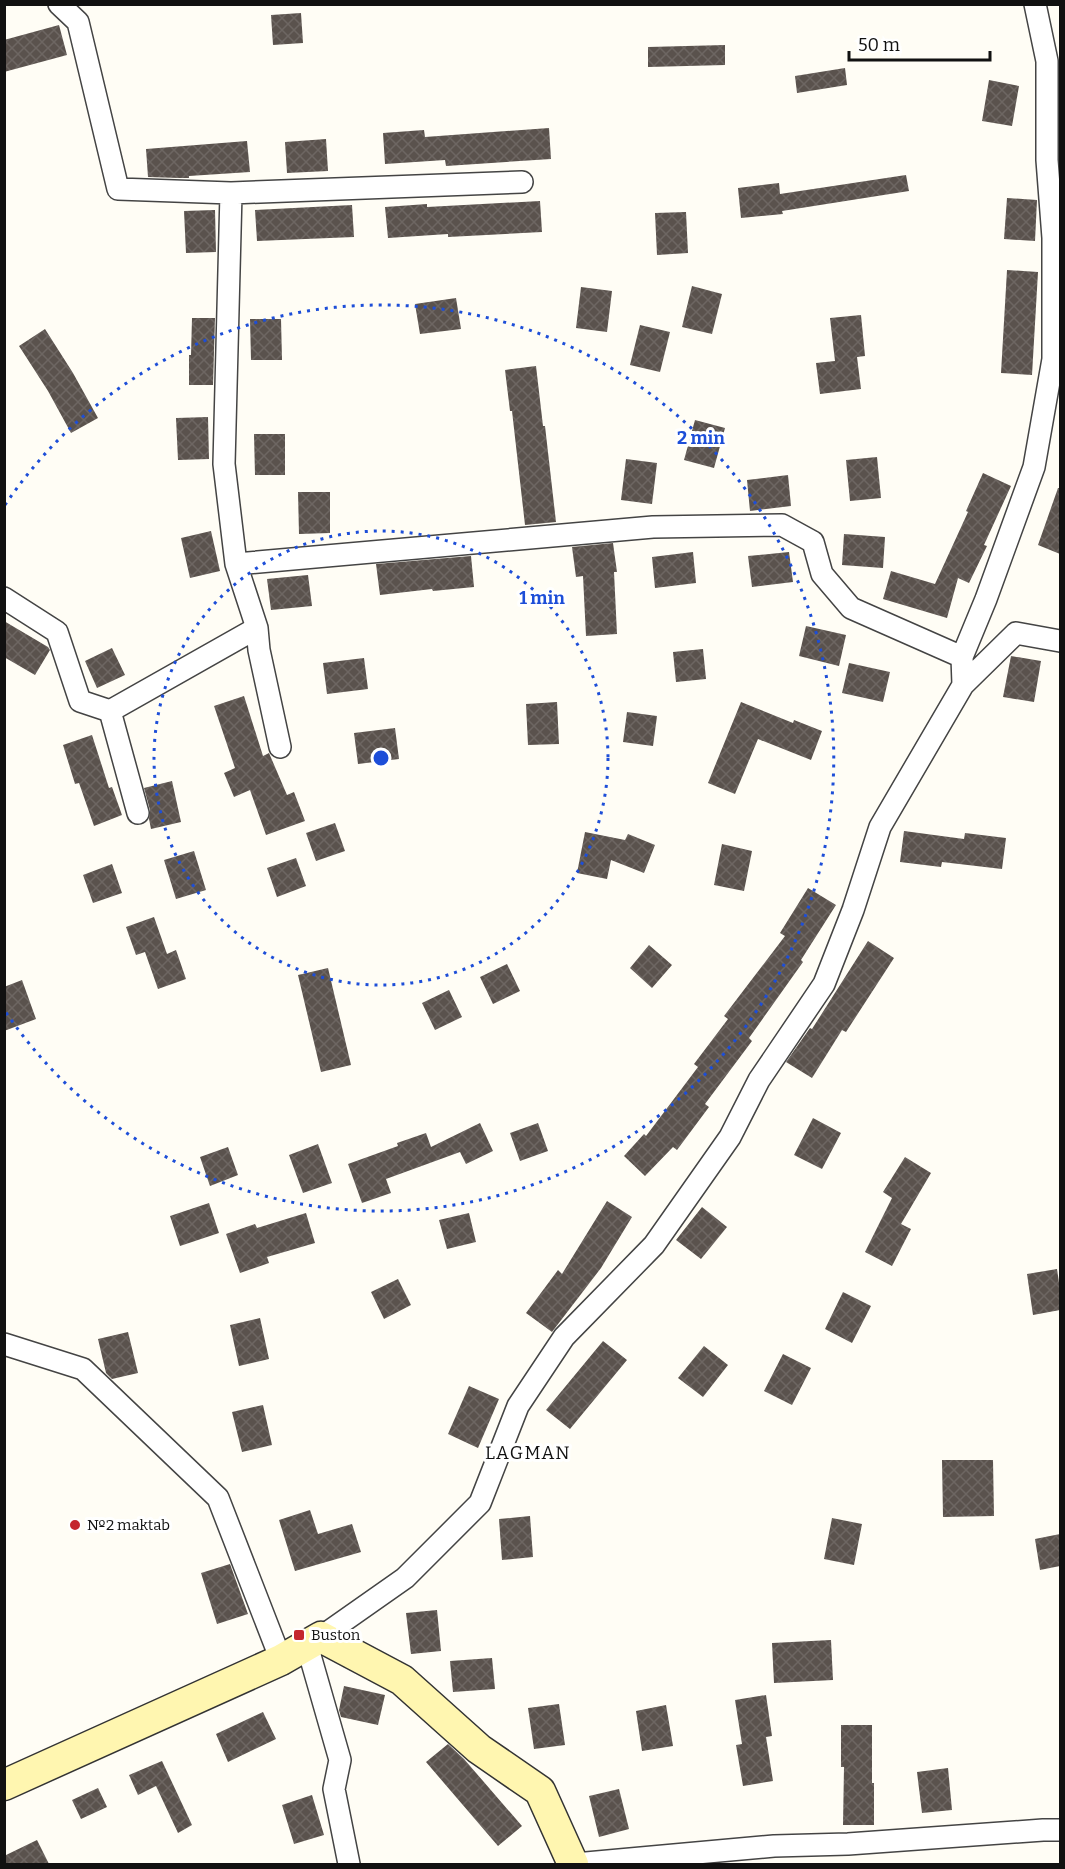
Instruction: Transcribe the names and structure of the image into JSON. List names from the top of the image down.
{
  "districts": ["LAGMAN"],
  "places": {
    "other": ["№2 maktab"],
    "transit": ["Buston"]
  },
  "scale_bar": "50 m",
  "rings": ["2 min", "1 min"]
}
